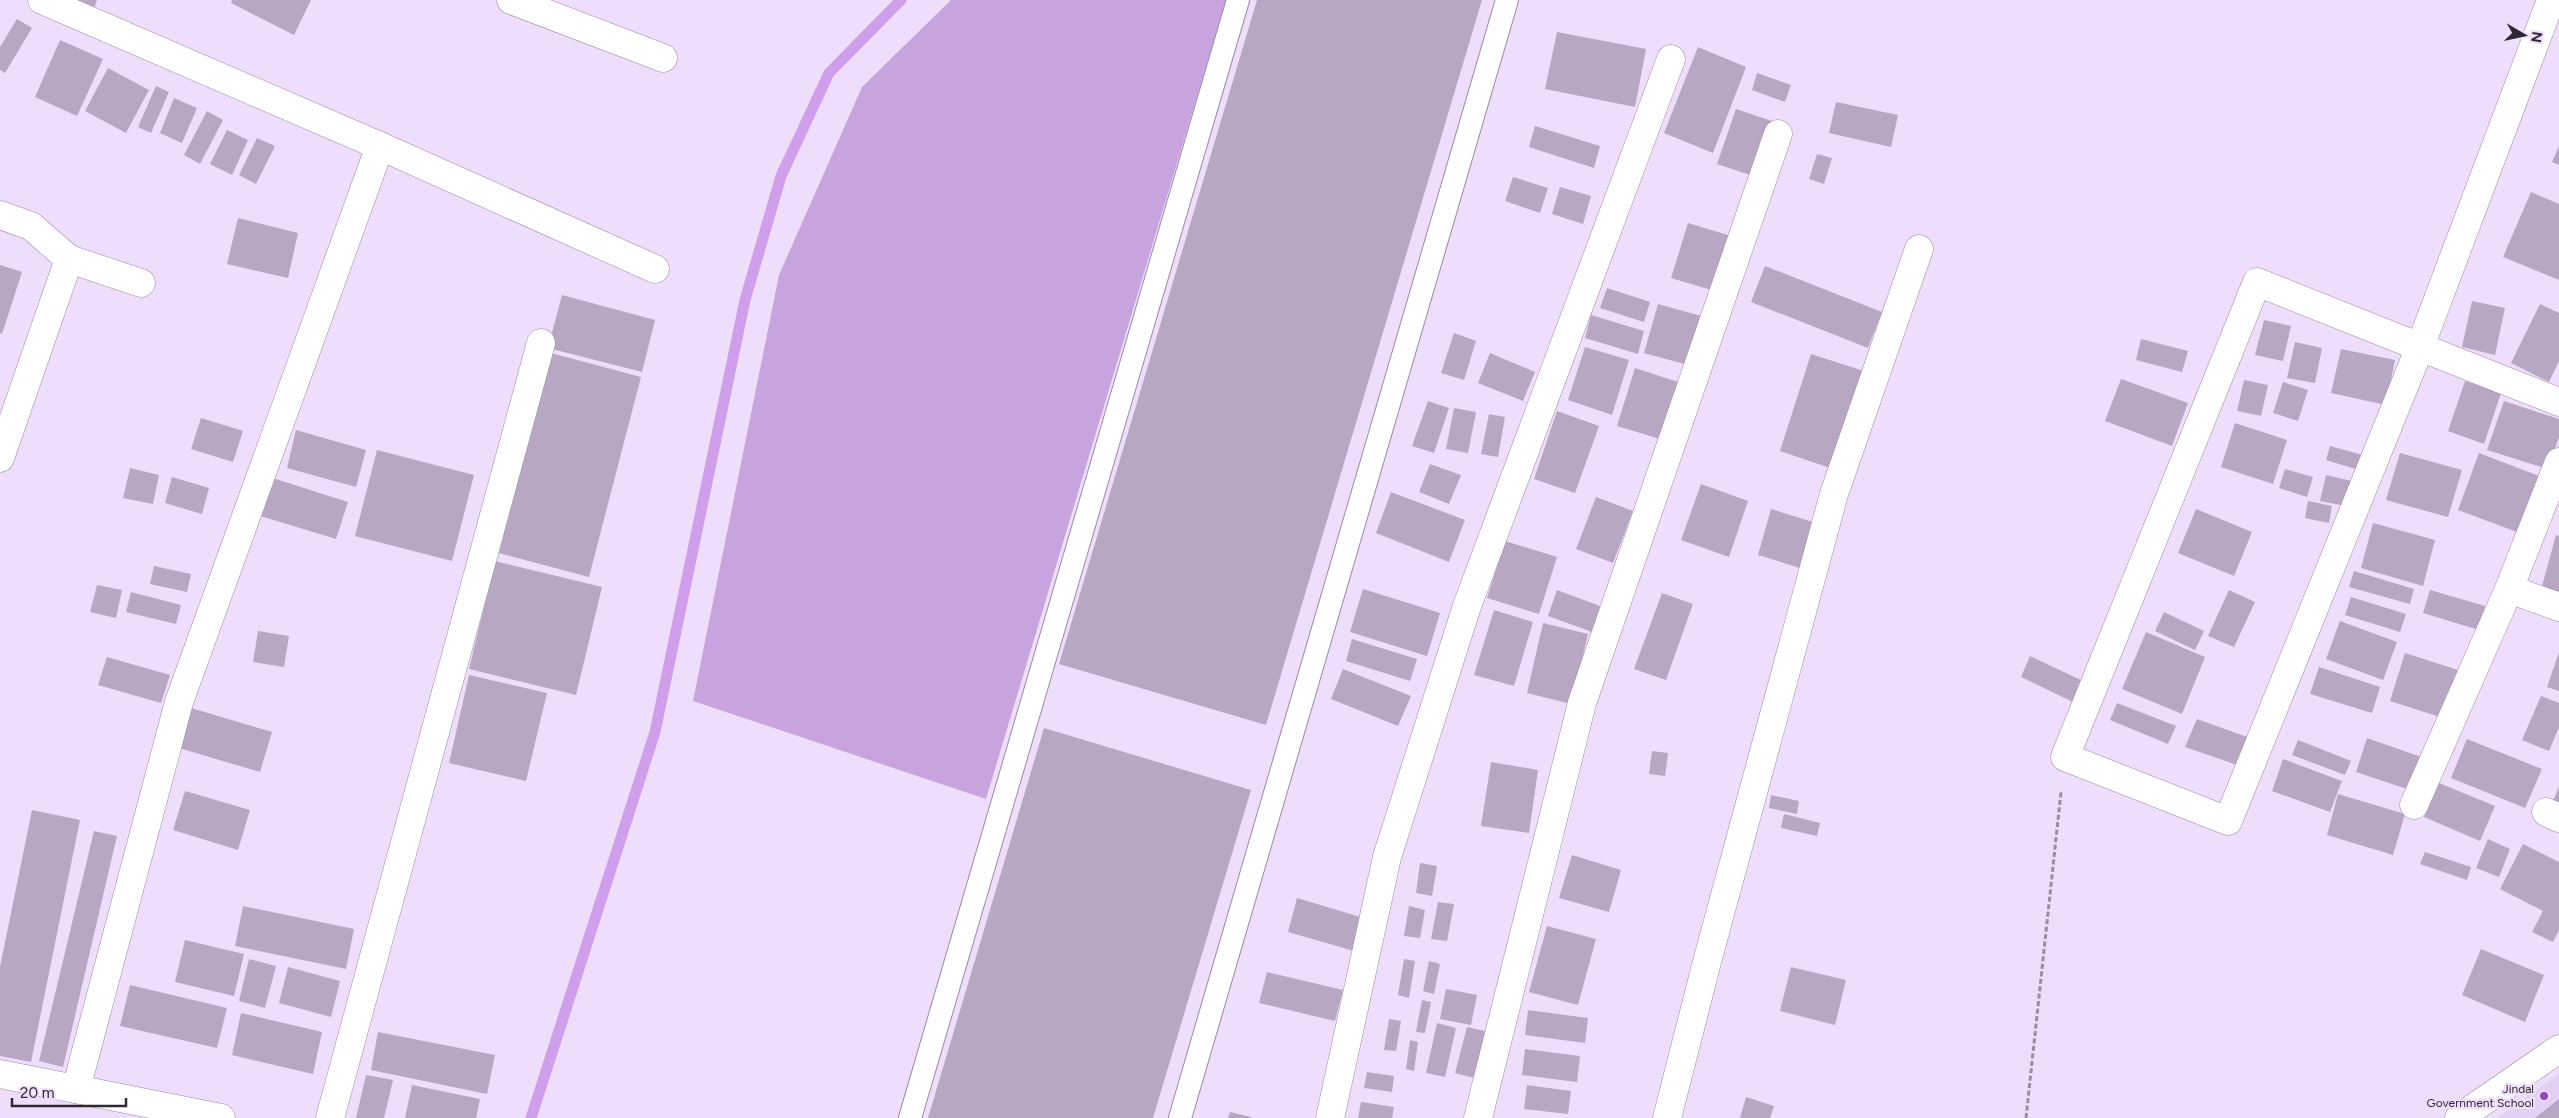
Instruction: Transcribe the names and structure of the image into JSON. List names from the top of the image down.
{
  "places": ["Jindal Government School"],
  "scale_bar": "20 m",
  "north": "right"
}
